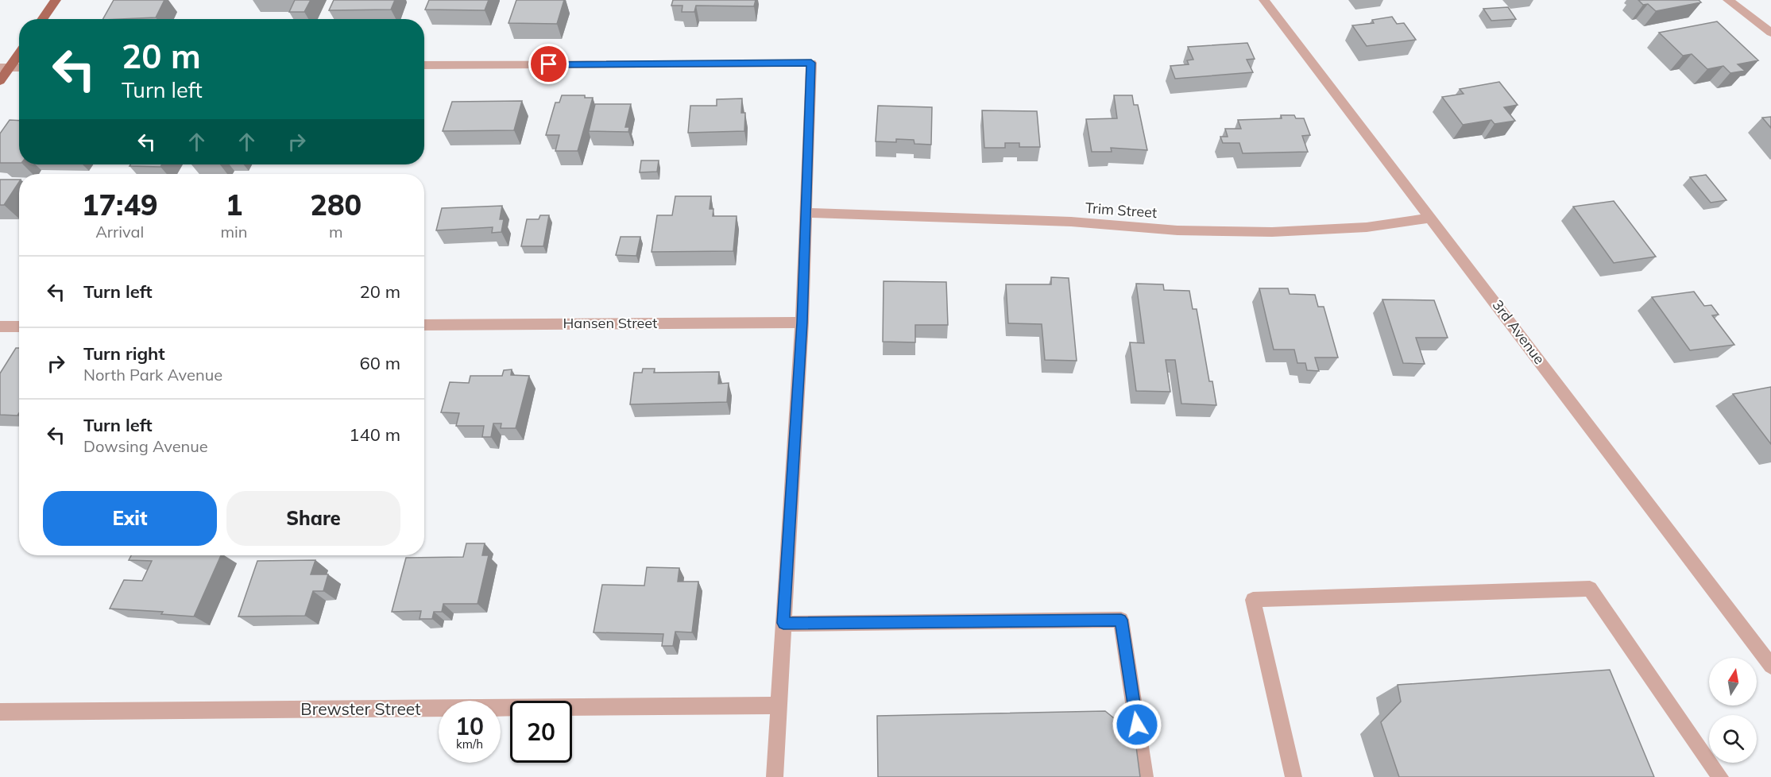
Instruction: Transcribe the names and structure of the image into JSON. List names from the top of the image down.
{
  "streets": {
    "street": [
      "Trim Street",
      "Hansen Street",
      "3rd Avenue",
      "Brewster Street"
    ]
  },
  "crossings": [
    ["Trim Street", "3rd Avenue"]
  ],
  "north": "top",
  "page": {
    "turn": ["20 m", "Turn left"],
    "eta": [
      "17:49",
      "Arrival",
      "1",
      "min",
      "280",
      "m"
    ],
    "list": [
      {
        "name": "Turn left",
        "value": "20 m"
      },
      {
        "name": "Turn right",
        "note": "North Park Avenue",
        "value": "60 m"
      },
      {
        "name": "Turn left",
        "note": "Dowsing Avenue",
        "value": "140 m"
      }
    ],
    "buttons": ["Exit", "Share"],
    "speed": "10 km/h",
    "limit": "20"
  }
}
